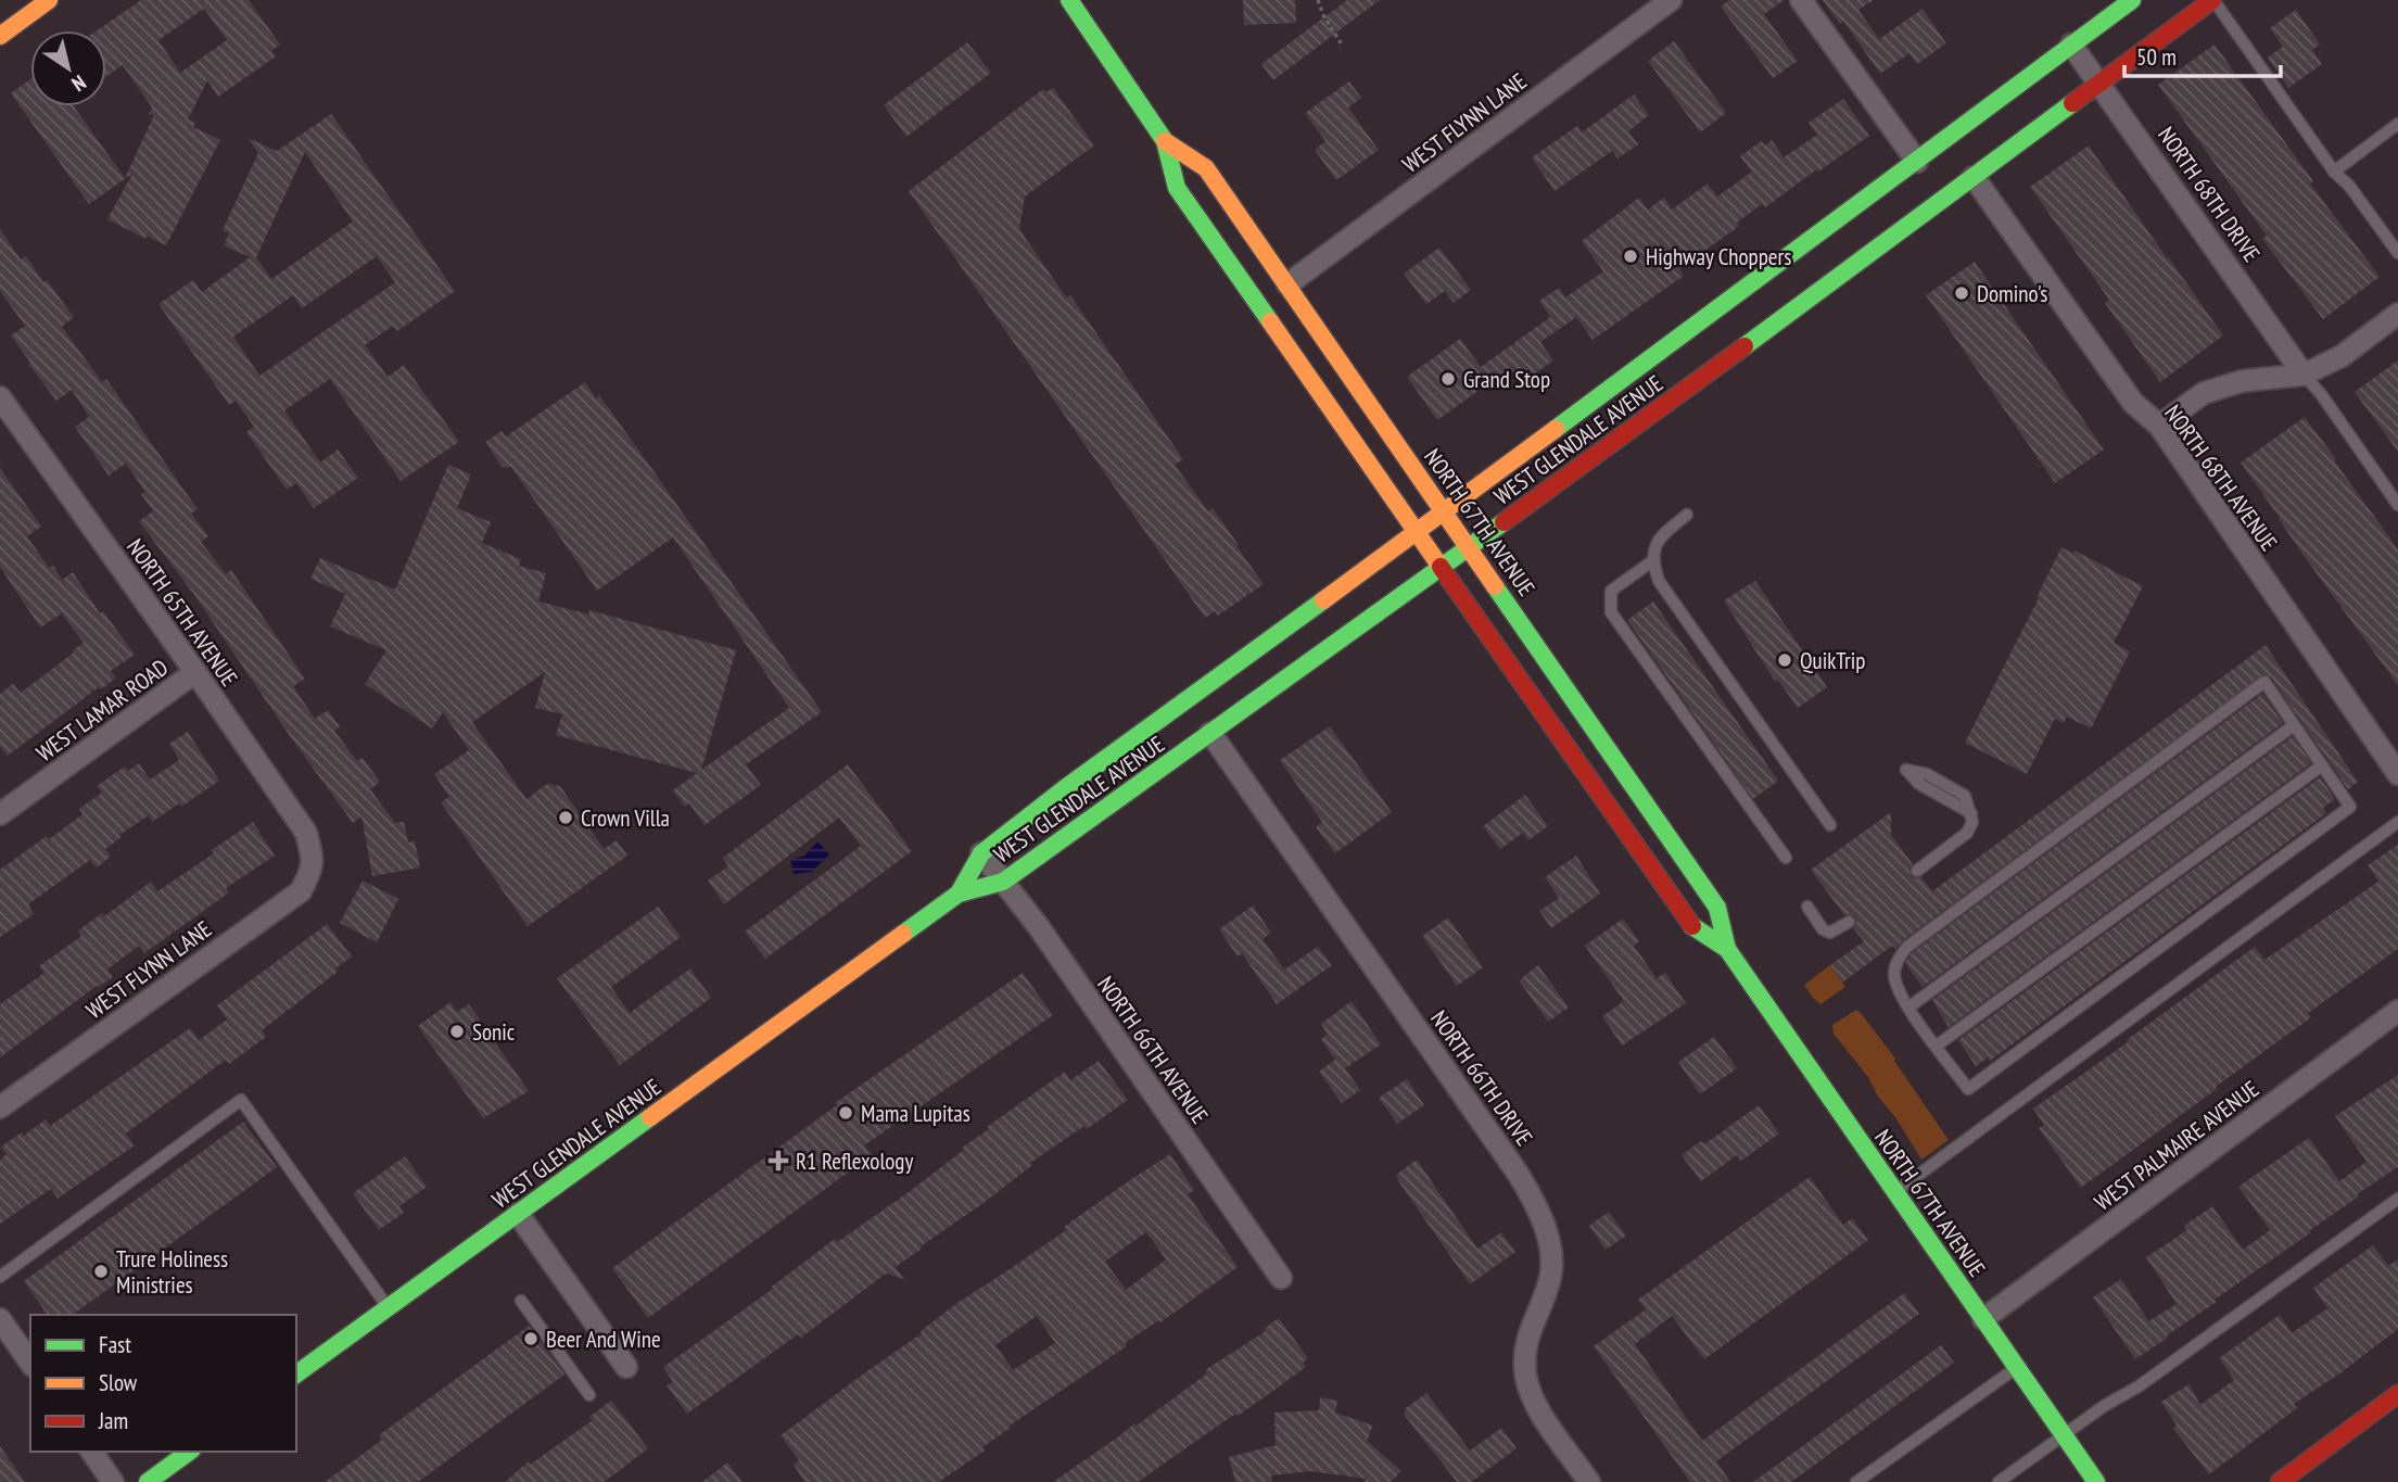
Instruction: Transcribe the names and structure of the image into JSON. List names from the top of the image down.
{
  "streets": {
    "main road": ["WEST GLENDALE AVENUE", "NORTH 67TH AVENUE"],
    "street": [
      "WEST FLYNN LANE",
      "NORTH 68TH DRIVE",
      "NORTH 68TH AVENUE",
      "NORTH 65TH AVENUE",
      "WEST LAMAR ROAD",
      "NORTH 66TH AVENUE",
      "NORTH 66TH DRIVE",
      "WEST PALMAIRE AVENUE"
    ]
  },
  "crossings": [
    ["WEST FLYNN LANE", "NORTH 67TH AVENUE"],
    ["WEST FLYNN LANE", "NORTH 65TH AVENUE"],
    ["NORTH 68TH DRIVE", "WEST GLENDALE AVENUE"],
    ["WEST GLENDALE AVENUE", "NORTH 68TH AVENUE"],
    ["WEST GLENDALE AVENUE", "NORTH 67TH AVENUE"],
    ["WEST GLENDALE AVENUE", "NORTH 66TH AVENUE"],
    ["WEST GLENDALE AVENUE", "NORTH 66TH DRIVE"],
    ["NORTH 67TH AVENUE", "WEST PALMAIRE AVENUE"],
    ["NORTH 65TH AVENUE", "WEST LAMAR ROAD"]
  ],
  "places": {
    "other": [
      "Highway Choppers",
      "Domino's",
      "Grand Stop",
      "QuikTrip",
      "Crown Villa",
      "Sonic",
      "Mama Lupitas",
      "Trure Holiness Ministries",
      "Beer And Wine"
    ],
    "health": ["R1 Reflexology"]
  },
  "legend": ["Fast", "Slow", "Jam"],
  "scale_bar": "50 m",
  "north": "bottom right"
}
